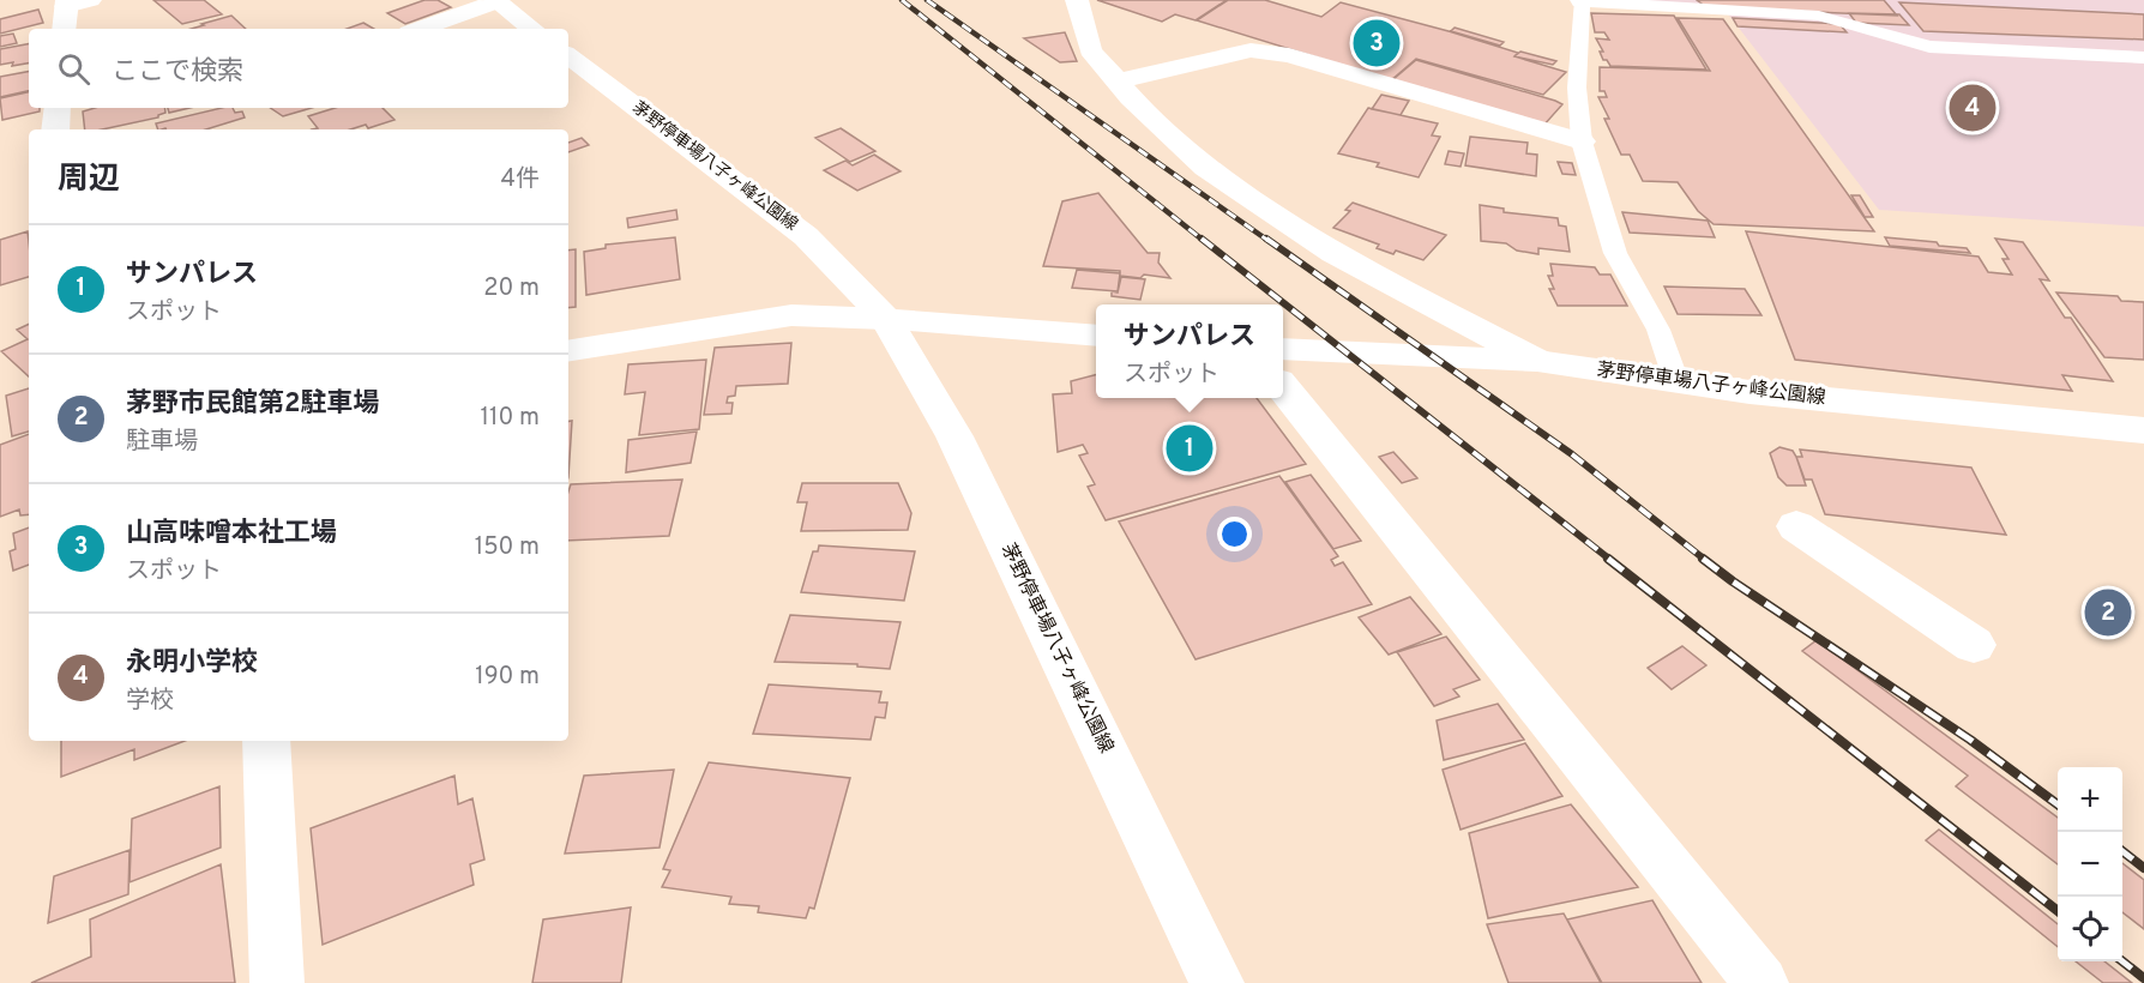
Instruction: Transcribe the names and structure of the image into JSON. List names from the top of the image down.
{
  "streets": {
    "street": ["茅野停車場八子ヶ峰公園線"]
  },
  "page": {
    "pins": [
      "3",
      "4",
      "1",
      "2"
    ],
    "search": "ここで検索",
    "heading": ["周辺", "4件"],
    "list": [
      {
        "mark": "1",
        "name": "サンパレス",
        "note": "スポット",
        "value": "20 m"
      },
      {
        "mark": "2",
        "name": "茅野市民館第2駐車場",
        "note": "駐車場",
        "value": "110 m"
      },
      {
        "mark": "3",
        "name": "山高味噌本社工場",
        "note": "スポット",
        "value": "150 m"
      },
      {
        "mark": "4",
        "name": "永明小学校",
        "note": "学校",
        "value": "190 m"
      }
    ],
    "popup": ["サンパレス", "スポット"],
    "map_buttons": ["+", "−"]
  }
}
